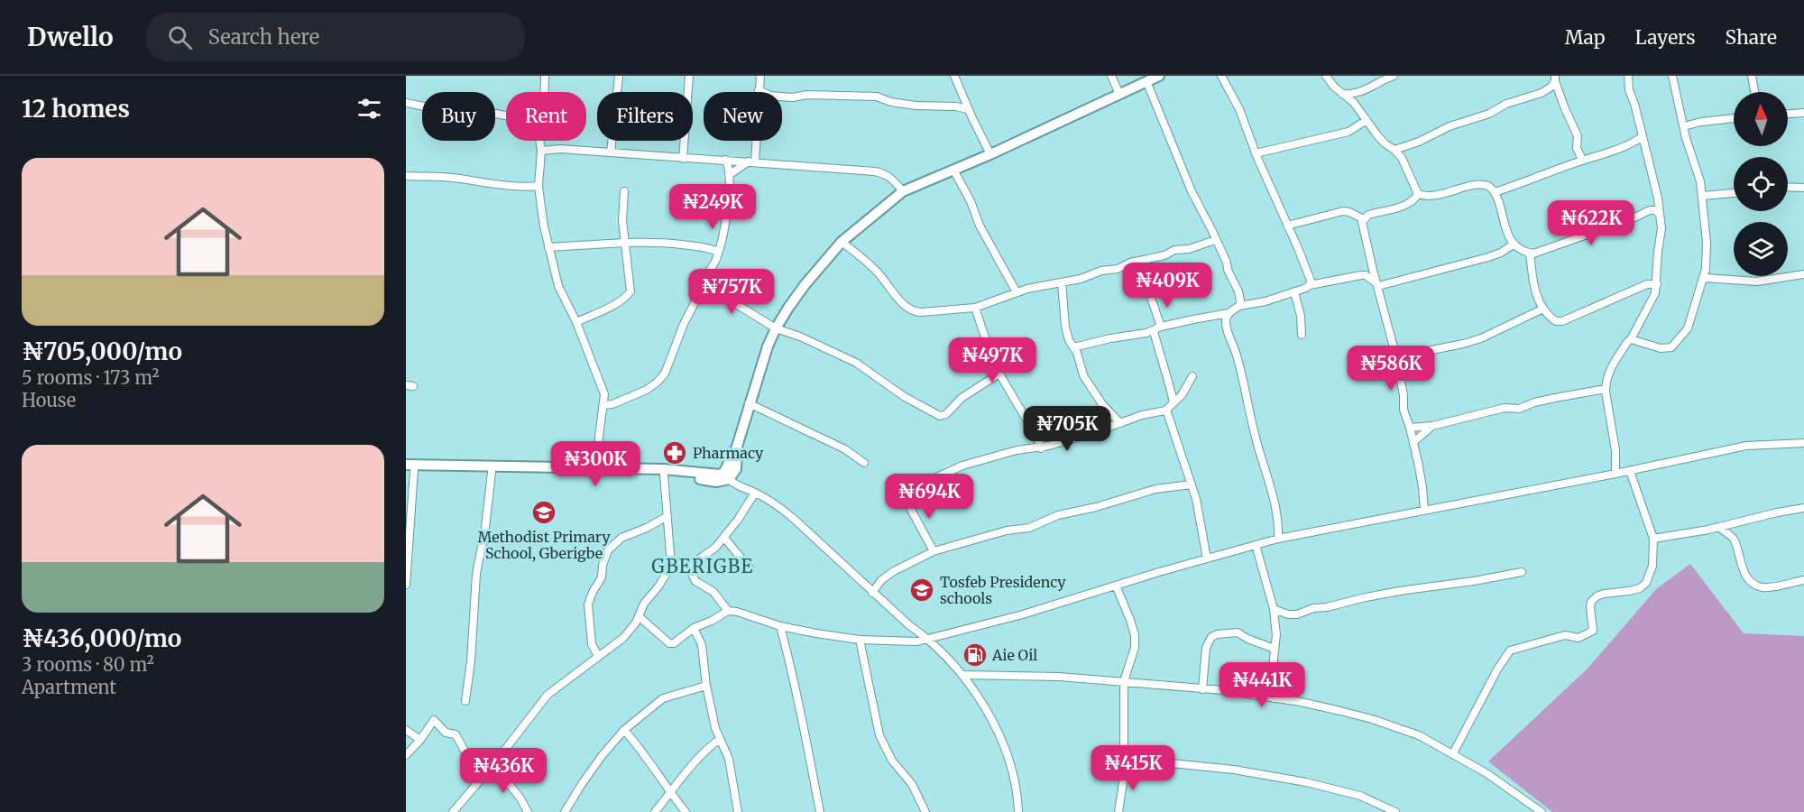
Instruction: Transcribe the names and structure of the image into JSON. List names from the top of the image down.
{
  "districts": ["GBERIGBE"],
  "places": {
    "pharmacy": ["Pharmacy"],
    "school or university": ["Methodist Primary School, Gberigbe", "Tosfeb Presidency schools"],
    "fuel station": ["Aie Oil"]
  },
  "north": "top",
  "page": {
    "header": "Dwello",
    "search": "Search here",
    "nav": ["Map", "Layers", "Share"],
    "heading": "12 homes",
    "chip": [
      "Buy",
      "Rent",
      "Filters",
      "New"
    ],
    "list": [
      {
        "name": "₦705,000/mo",
        "note": "5 rooms · 173 m² · House"
      },
      {
        "name": "₦436,000/mo",
        "note": "3 rooms · 80 m² · Apartment"
      }
    ],
    "price": [
      "₦249K",
      "₦622K",
      "₦409K",
      "₦757K",
      "₦497K",
      "₦586K",
      "₦705K",
      "₦300K",
      "₦694K",
      "₦441K",
      "₦415K",
      "₦436K"
    ]
  }
}
